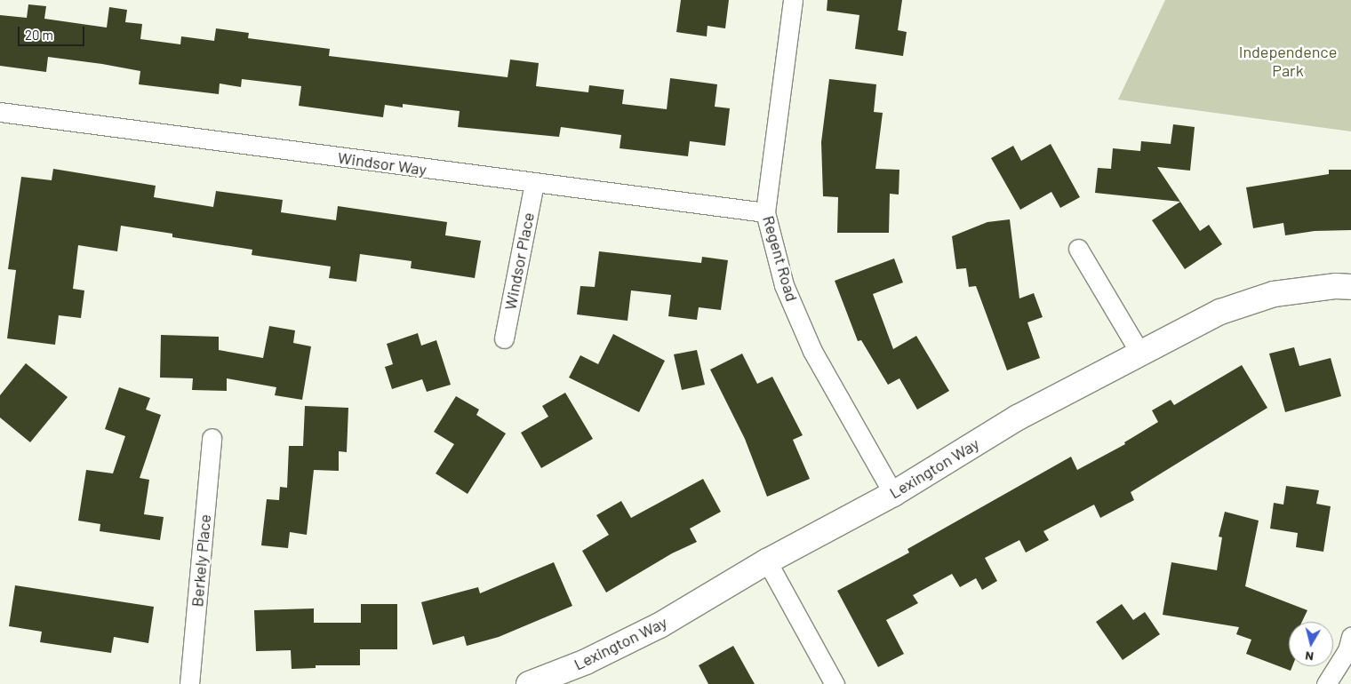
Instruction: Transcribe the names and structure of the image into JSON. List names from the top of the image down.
{
  "streets": {
    "street": [
      "Windsor Way",
      "Regent Road",
      "Windsor Place",
      "Lexington Way",
      "Berkely Place"
    ]
  },
  "crossings": [
    ["Windsor Way", "Regent Road"],
    ["Windsor Way", "Windsor Place"],
    ["Regent Road", "Lexington Way"]
  ],
  "parks": ["Independence Park"],
  "scale_bar": "20 m",
  "north": "bottom"
}
